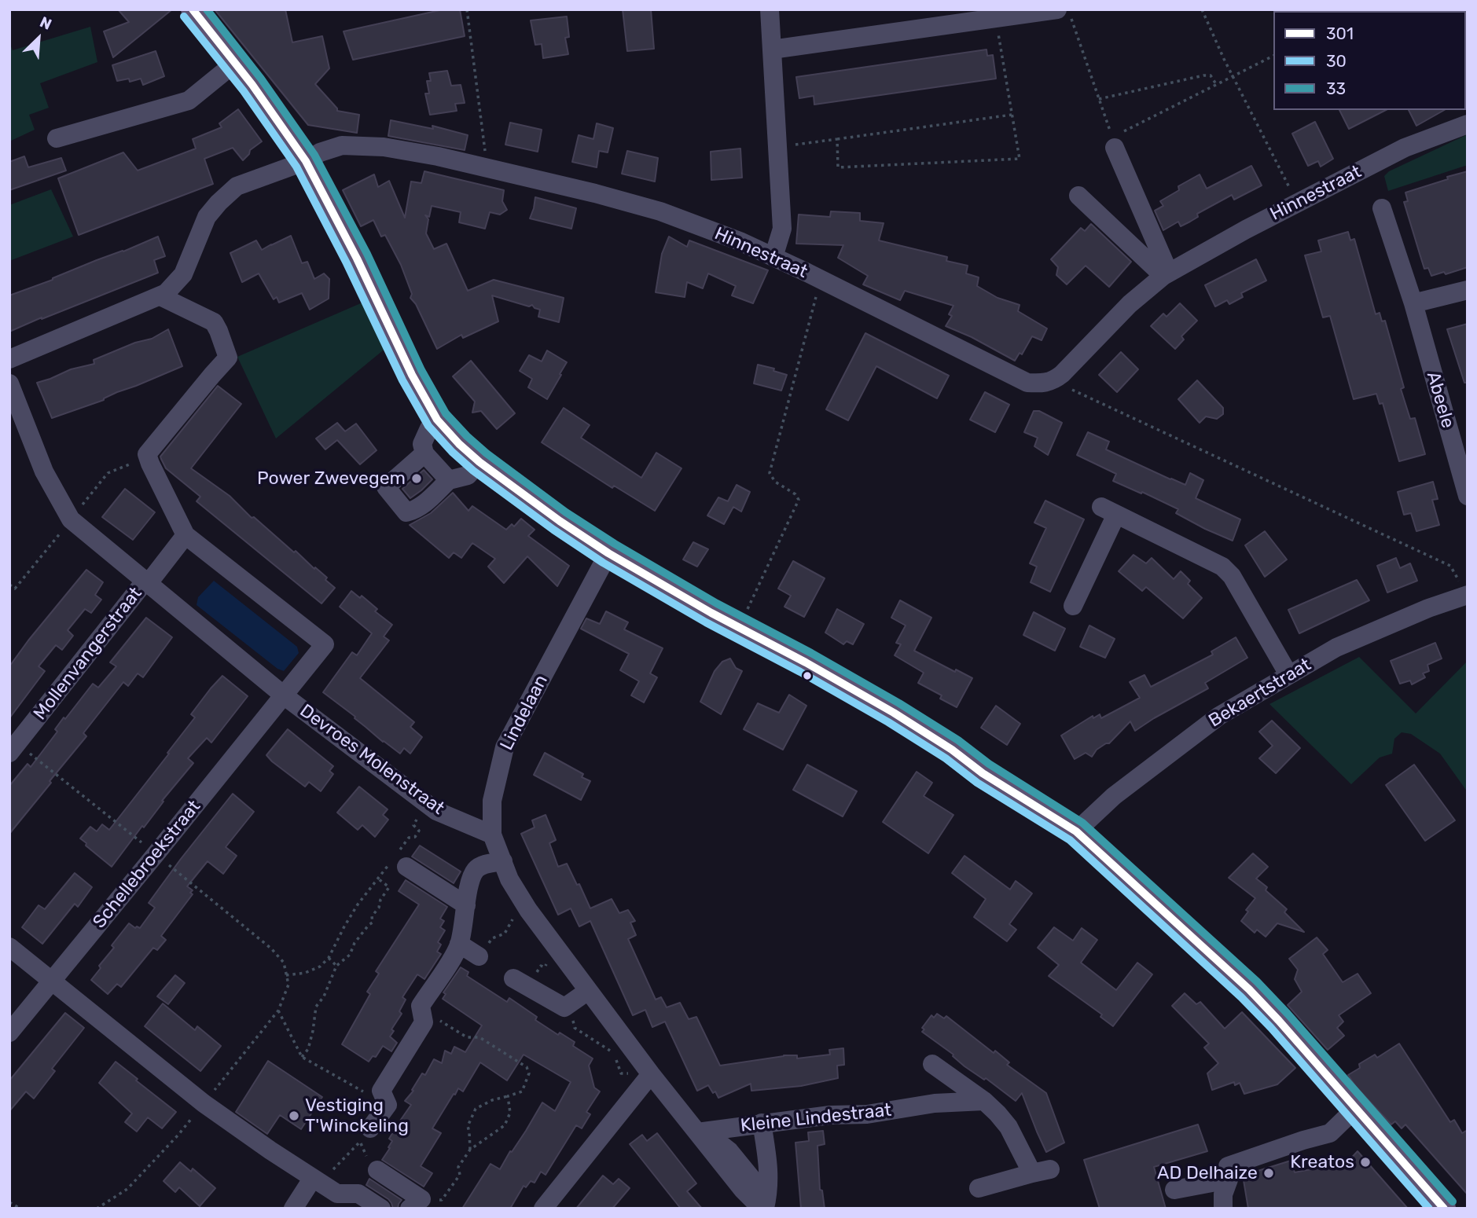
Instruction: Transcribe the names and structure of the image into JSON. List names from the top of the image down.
{
  "streets": {
    "street": [
      "Hinnestraat",
      "Abeele",
      "Mollenvangerstraat",
      "Bekaertstraat",
      "Lindelaan",
      "Devroes Molenstraat",
      "Schellebroekstraat",
      "Kleine Lindestraat"
    ]
  },
  "crossings": [
    ["Mollenvangerstraat", "Devroes Molenstraat"],
    ["Lindelaan", "Devroes Molenstraat"],
    ["Lindelaan", "Kleine Lindestraat"],
    ["Devroes Molenstraat", "Schellebroekstraat"]
  ],
  "places": [
    "Power Zwevegem",
    "Vestiging T'Winckeling",
    "Kreatos",
    "AD Delhaize"
  ],
  "lines": ["transit line 301", "transit line 33", "transit line 30"],
  "legend": ["301", "30", "33"],
  "north": "top right"
}
